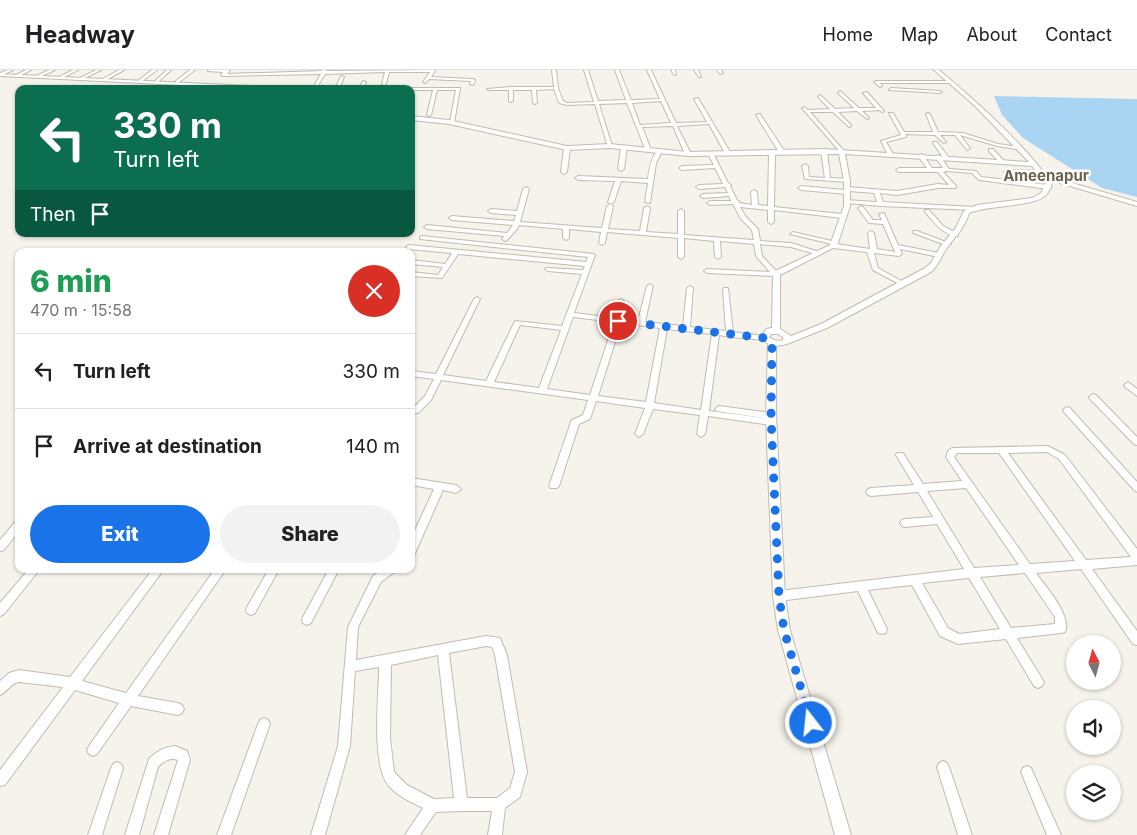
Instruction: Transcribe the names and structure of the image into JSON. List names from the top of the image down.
{
  "districts": ["Ameenapur"],
  "north": "top",
  "page": {
    "header": "Headway",
    "nav": [
      "Home",
      "Map",
      "About",
      "Contact"
    ],
    "turn": ["330 m", "Turn left"],
    "then": "Then",
    "heading": ["6 min", "470 m · 15:58"],
    "list": [
      {
        "name": "Turn left",
        "value": "330 m"
      },
      {
        "name": "Arrive at destination",
        "value": "140 m"
      }
    ],
    "buttons": ["Exit", "Share"]
  }
}
